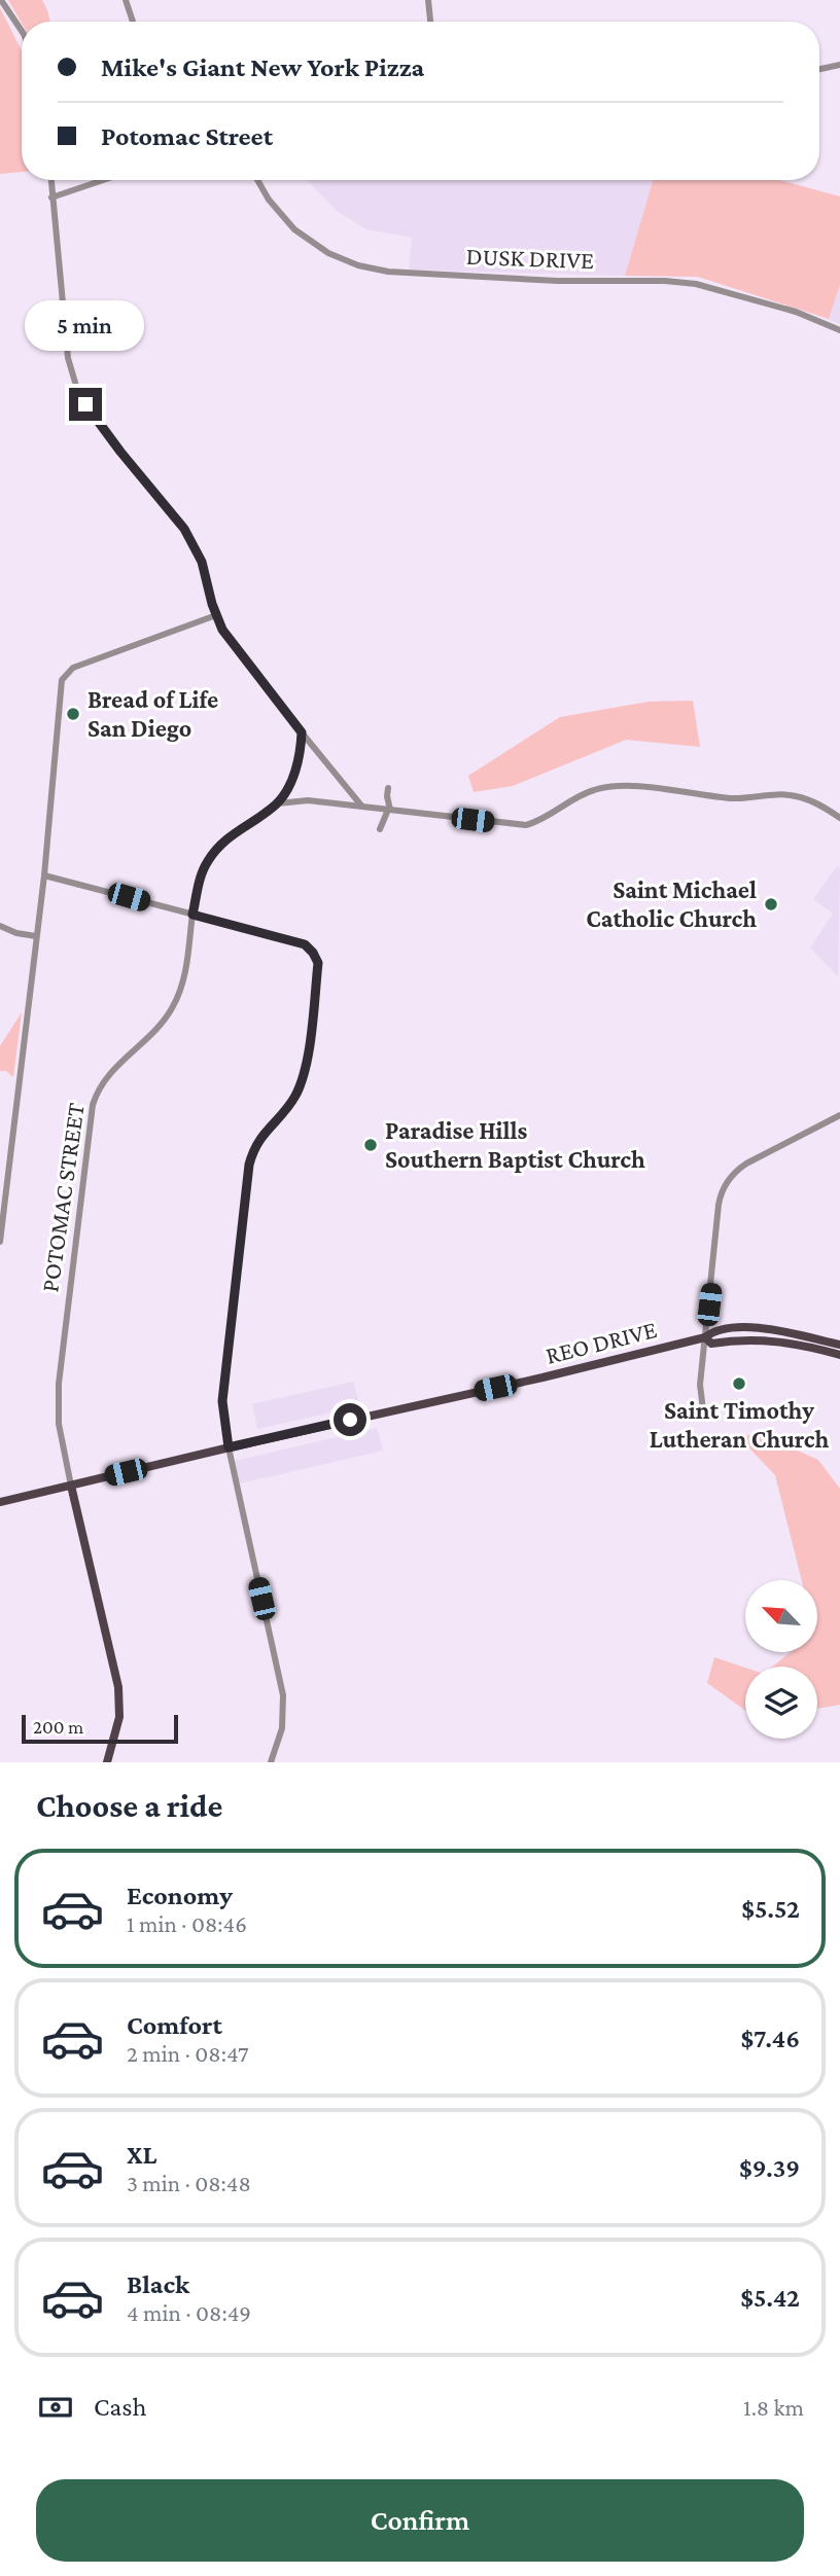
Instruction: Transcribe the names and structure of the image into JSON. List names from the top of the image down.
{
  "streets": {
    "main road": ["POTOMAC STREET", "REO DRIVE"],
    "street": ["DUSK DRIVE"]
  },
  "crossings": [
    ["POTOMAC STREET", "REO DRIVE"]
  ],
  "places": [
    "Bread of Life San Diego",
    "Saint Michael Catholic Church",
    "Paradise Hills Southern Baptist Church",
    "Saint Timothy Lutheran Church"
  ],
  "scale_bar": "200 m",
  "north": "top left",
  "page": {
    "banner": ["Mike's Giant New York Pizza", "Potomac Street"],
    "bubble": "5 min",
    "scale": "200 m",
    "heading": "Choose a ride",
    "list": [
      {
        "name": "Economy",
        "note": "1 min · 08:46",
        "value": "$5.52"
      },
      {
        "name": "Comfort",
        "note": "2 min · 08:47",
        "value": "$7.46"
      },
      {
        "name": "XL",
        "note": "3 min · 08:48",
        "value": "$9.39"
      },
      {
        "name": "Black",
        "note": "4 min · 08:49",
        "value": "$5.42"
      }
    ],
    "pay": ["Cash", "1.8 km"],
    "buttons": "Confirm"
  }
}
